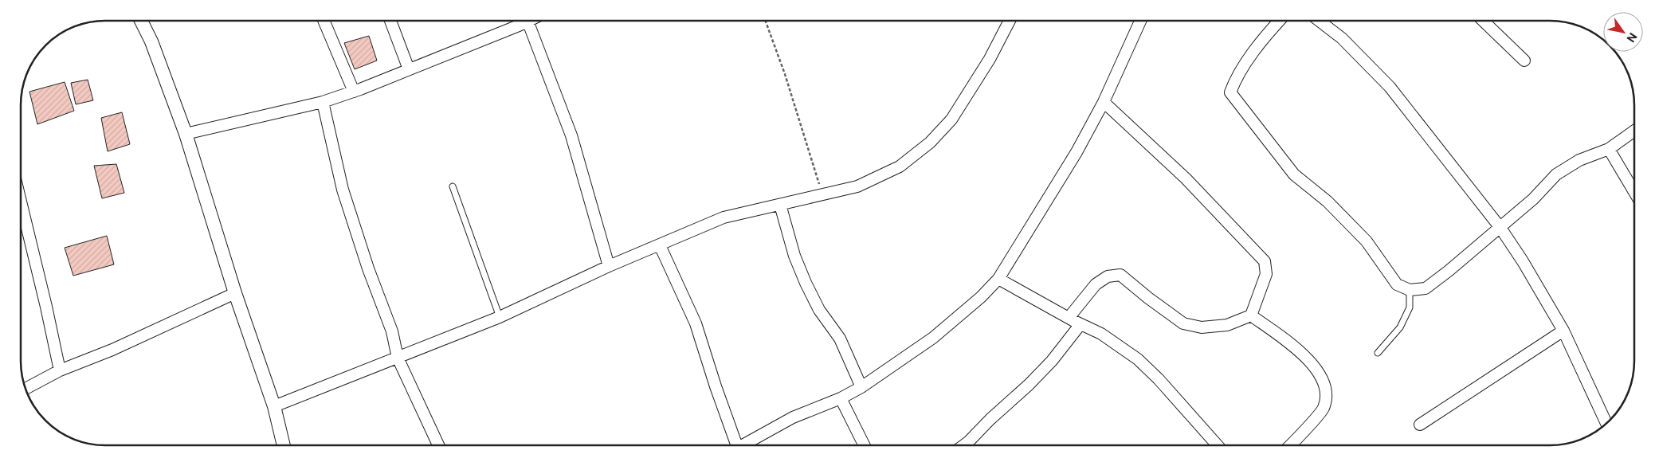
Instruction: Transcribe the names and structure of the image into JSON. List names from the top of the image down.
{
  "north": "bottom right"
}
